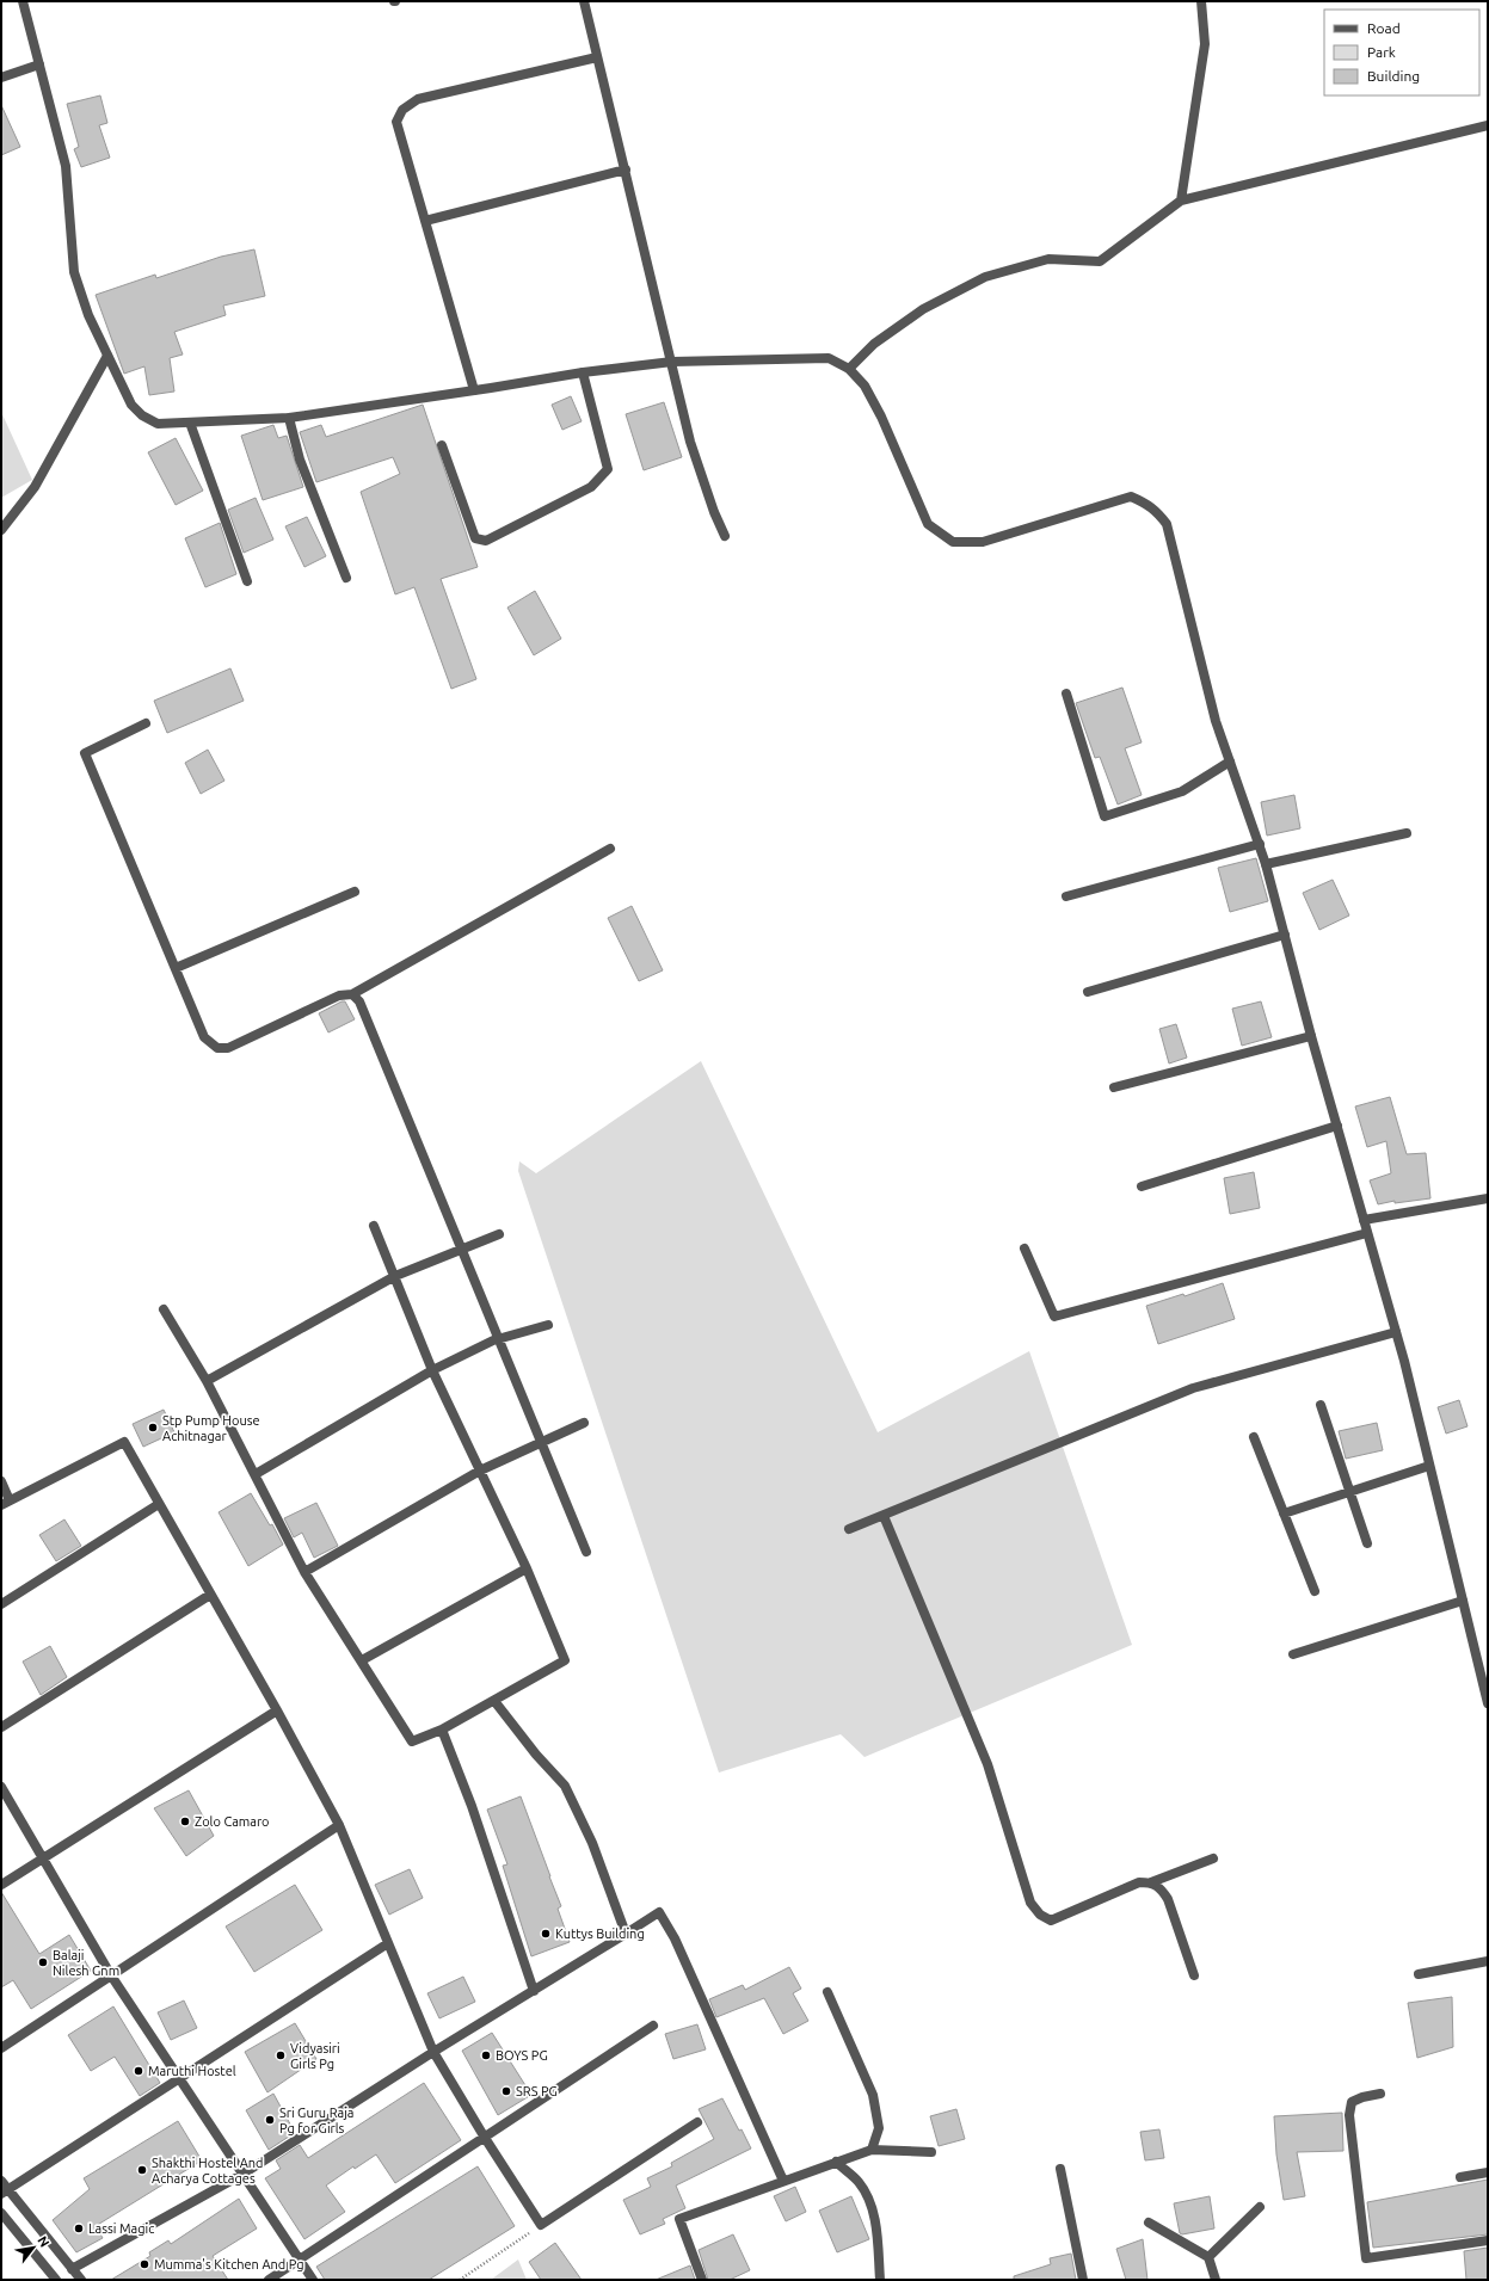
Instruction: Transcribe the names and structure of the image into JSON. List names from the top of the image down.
{
  "places": [
    "Stp Pump House Achitnagar",
    "Zolo Camaro",
    "Kuttys Building",
    "Balaji Nilesh Gnm",
    "Vidyasiri Girls Pg",
    "BOYS PG",
    "Maruthi Hostel",
    "SRS PG",
    "Sri Guru Raja Pg for Girls",
    "Shakthi Hostel And Acharya Cottages",
    "Lassi Magic",
    "Mumma's Kitchen And Pg"
  ],
  "legend": ["Road", "Park", "Building"],
  "north": "top right"
}
